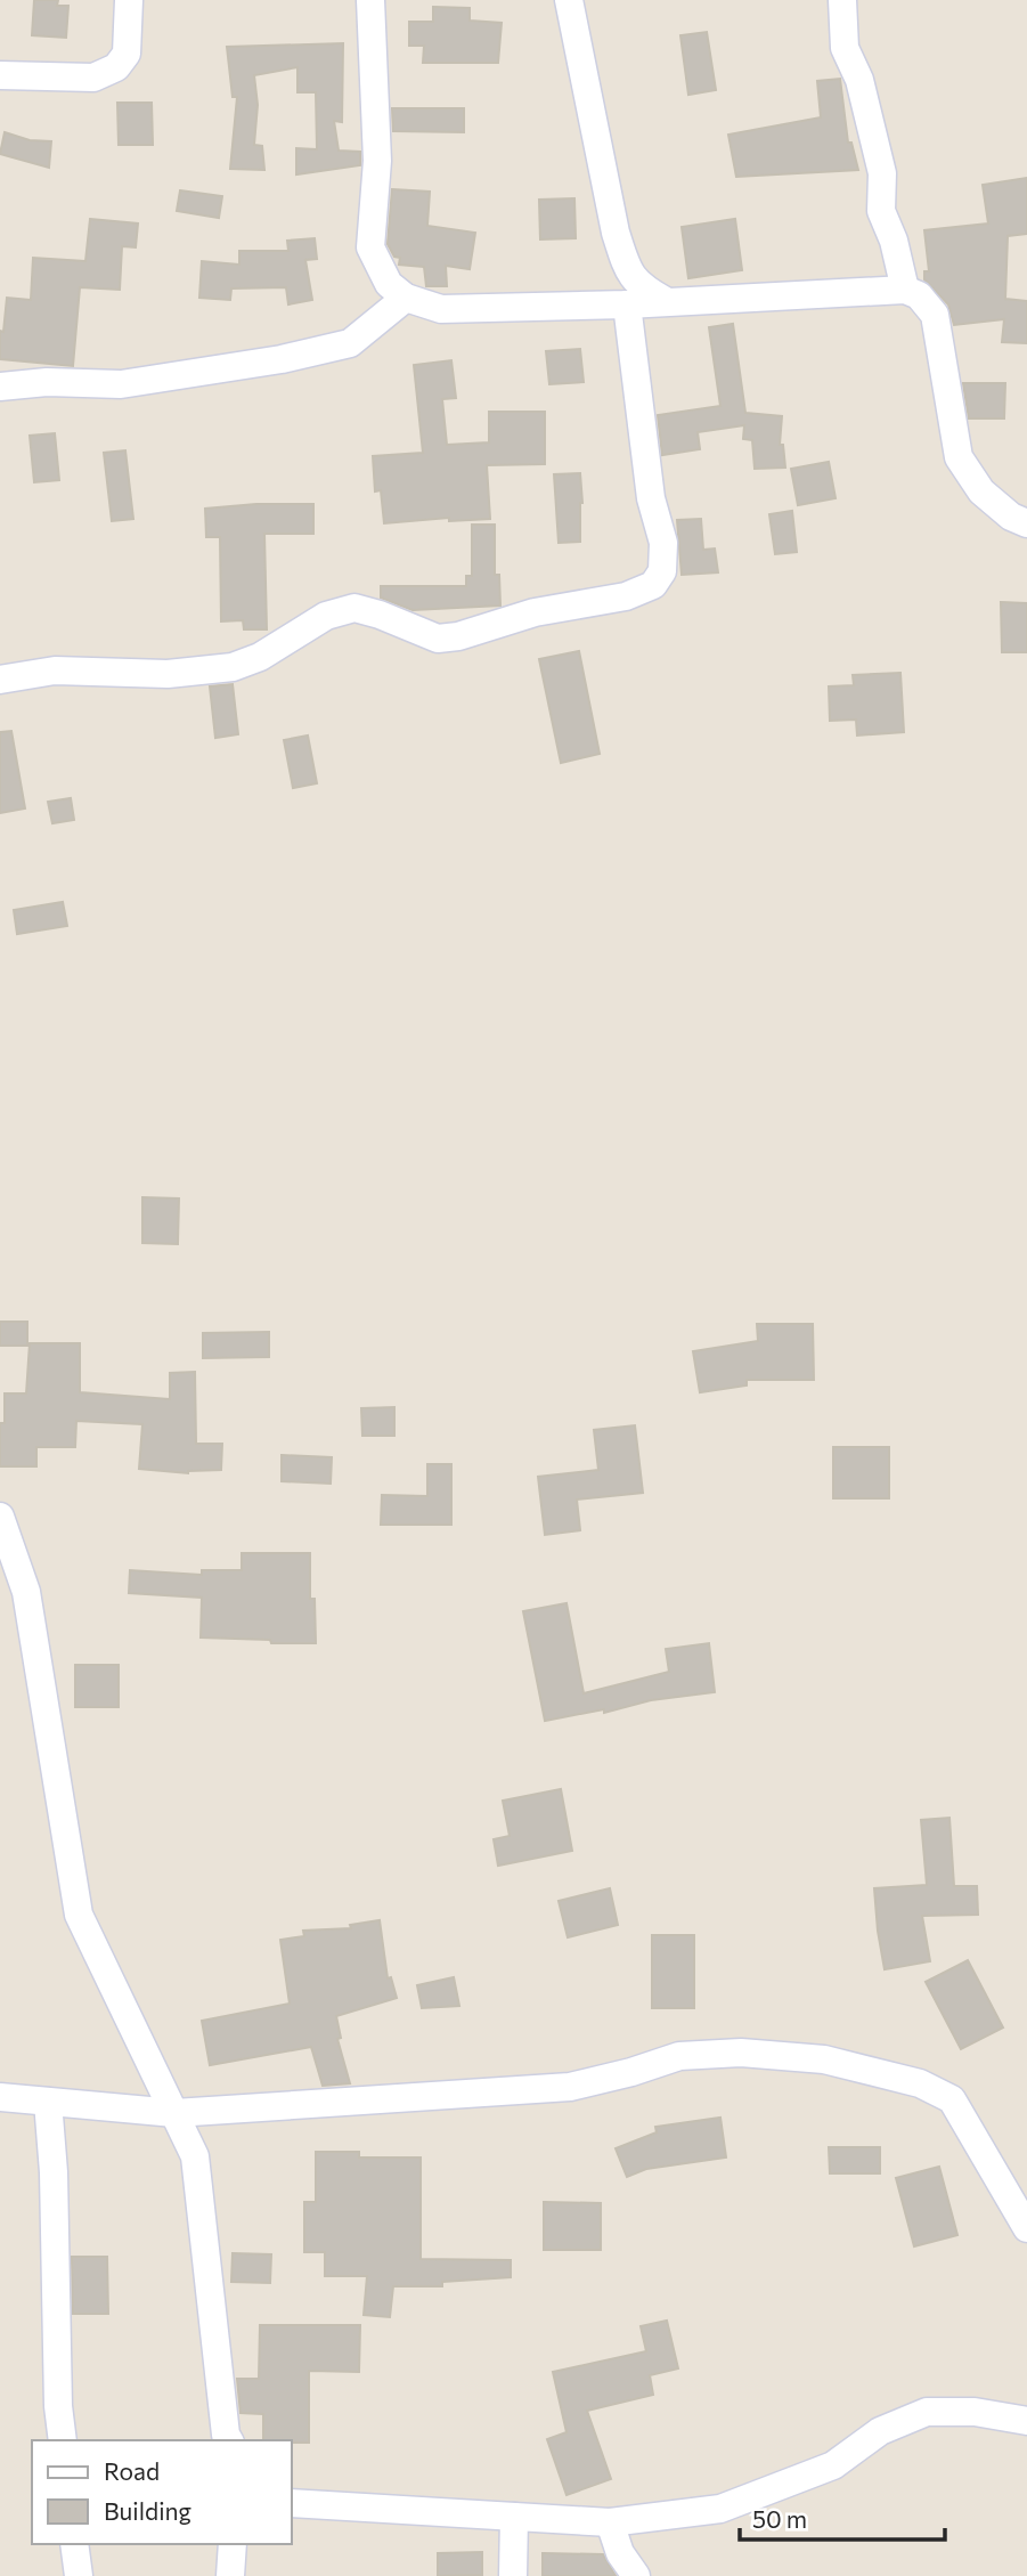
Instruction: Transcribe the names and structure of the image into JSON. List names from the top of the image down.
{
  "legend": ["Road", "Building"],
  "scale_bar": "50 m"
}
